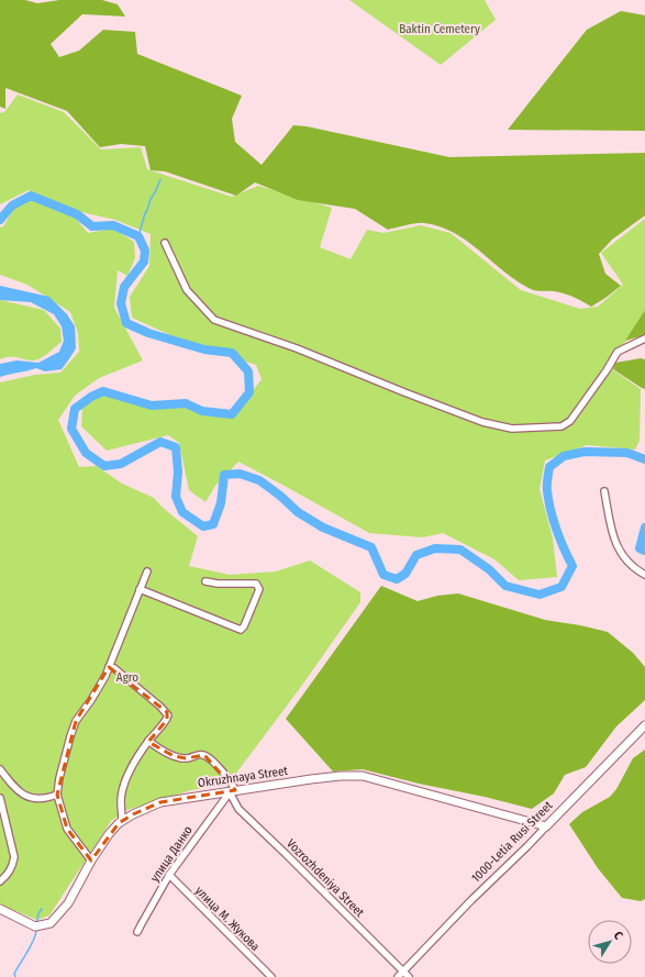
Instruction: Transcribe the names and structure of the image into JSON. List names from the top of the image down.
{
  "streets": {
    "street": [
      "Okruzhnaya Street",
      "1000-Letia Rusi Street",
      "улица Данко",
      "Vozrozhdeniya Street",
      "улица М. Жукова"
    ]
  },
  "crossings": [
    ["Okruzhnaya Street", "1000-Letia Rusi Street"],
    ["Okruzhnaya Street", "улица Данко"],
    ["Okruzhnaya Street", "Vozrozhdeniya Street"],
    ["1000-Letia Rusi Street", "Vozrozhdeniya Street"],
    ["улица Данко", "Vozrozhdeniya Street"],
    ["улица Данко", "улица М. Жукова"]
  ],
  "parks": ["Baktin Cemetery", "Agro"],
  "north": "top right"
}
